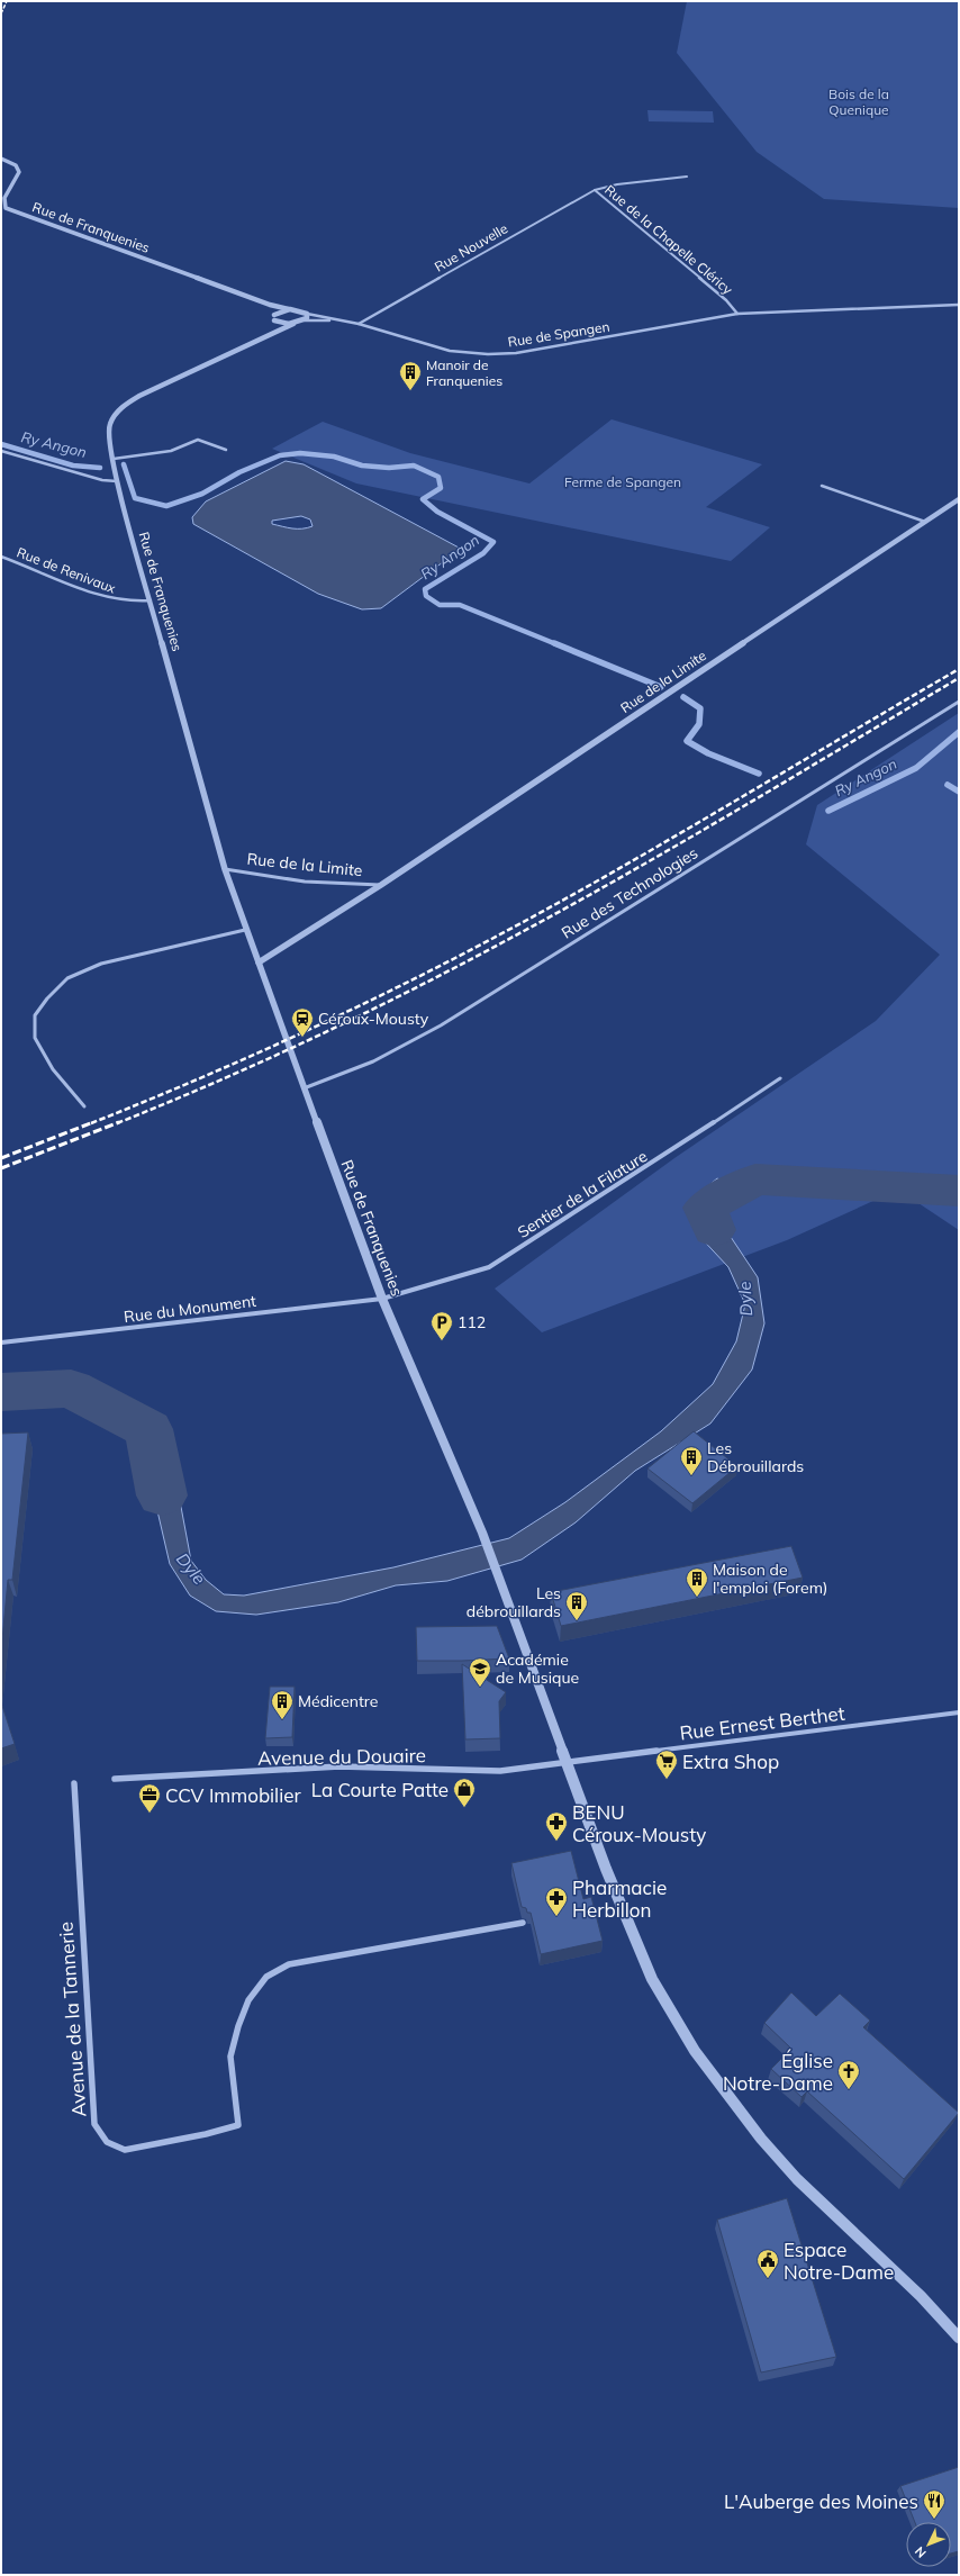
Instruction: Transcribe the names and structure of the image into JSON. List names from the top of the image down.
{
  "streets": {
    "street": [
      "Rue de Franquenies",
      "Rue de la Chapelle Cléricy",
      "Rue Nouvelle",
      "Rue de Spangen",
      "Rue de Renivaux",
      "Rue de la Limite",
      "Rue des Technologies",
      "Sentier de la Filature",
      "Rue du Monument",
      "Rue Ernest Berthet",
      "Avenue du Douaire",
      "Avenue de la Tannerie"
    ]
  },
  "crossings": [
    ["Rue de Franquenies", "Rue de Spangen"],
    ["Rue de Franquenies", "Rue de Renivaux"],
    ["Rue de Franquenies", "Rue de la Limite"],
    ["Rue de Franquenies", "Rue des Technologies"],
    ["Rue de Franquenies", "Sentier de la Filature"],
    ["Rue de Franquenies", "Rue du Monument"],
    ["Rue de Franquenies", "Rue Ernest Berthet"],
    ["Rue de Franquenies", "Avenue du Douaire"],
    ["Rue de la Chapelle Cléricy", "Rue Nouvelle"],
    ["Rue de la Chapelle Cléricy", "Rue de Spangen"],
    ["Rue Nouvelle", "Rue de Spangen"],
    ["Sentier de la Filature", "Rue du Monument"],
    ["Rue Ernest Berthet", "Avenue du Douaire"]
  ],
  "water": ["Ry Angon", "Dyle"],
  "parks": ["Bois de la Quenique", "Ferme de Spangen"],
  "places": {
    "building": [
      "Manoir de Franquenies",
      "Les Débrouillards",
      "Maison de l'emploi (Forem)",
      "Les débrouillards",
      "Médicentre"
    ],
    "station": ["Céroux-Mousty"],
    "parking": ["112"],
    "school or university": ["Académie de Musique"],
    "supermarket": ["Extra Shop"],
    "shop": ["La Courte Patte"],
    "office": ["CCV Immobilier"],
    "pharmacy": ["BENU Céroux-Mousty", "Pharmacie Herbillon"],
    "church": ["Église Notre-Dame"],
    "public building": ["Espace Notre-Dame"],
    "restaurant": ["L'Auberge des Moines"]
  },
  "north": "bottom left"
}
